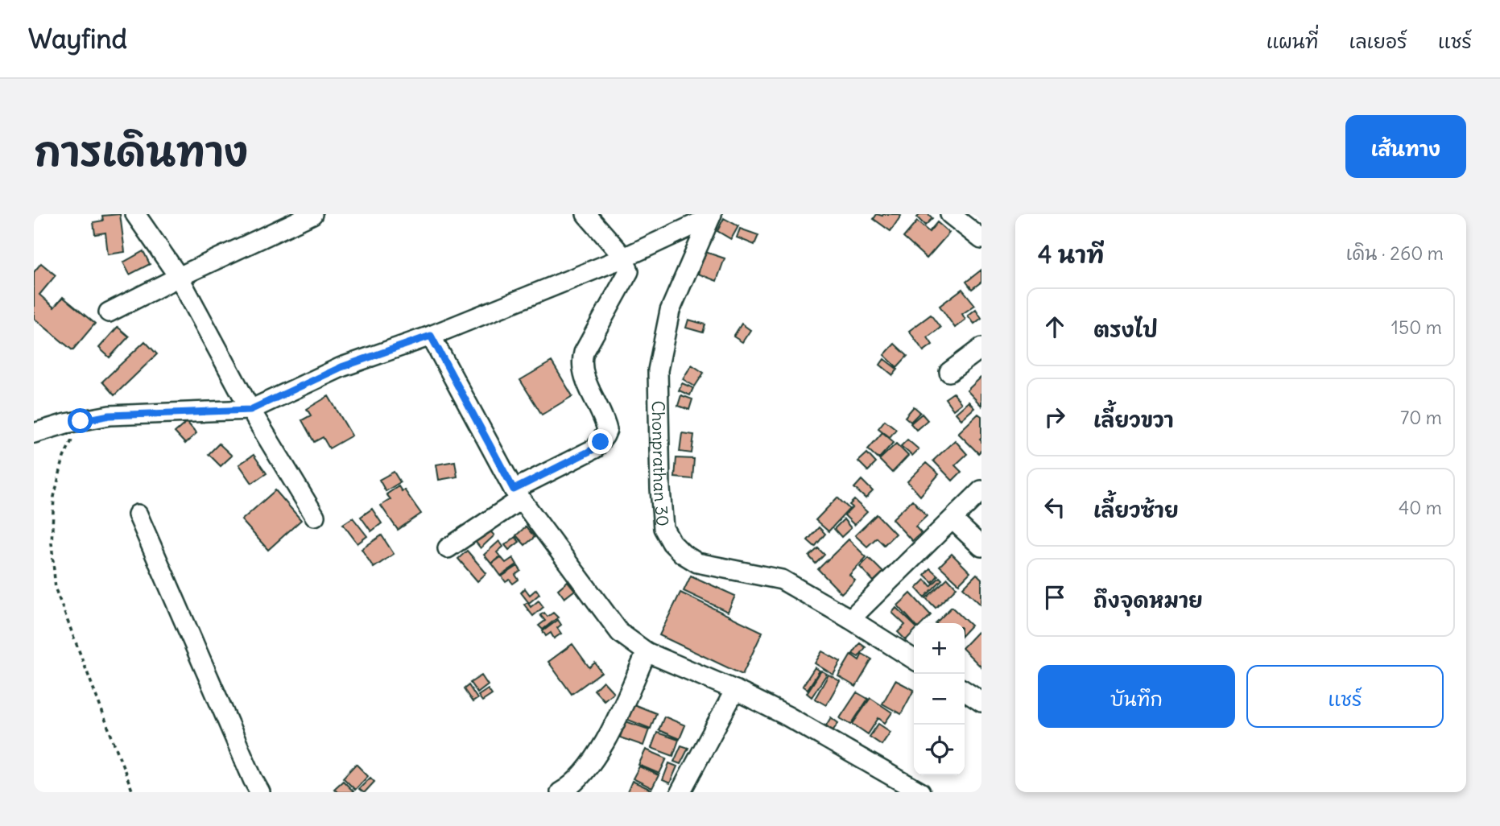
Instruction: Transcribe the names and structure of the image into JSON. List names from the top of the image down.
{
  "streets": {
    "street": ["Chonprathan 30"]
  },
  "page": {
    "header": "Wayfind",
    "nav": ["แผนที่", "เลเยอร์", "แชร์"],
    "title": "การเดินทาง",
    "buttons": [
      "เส้นทาง",
      ["บันทึก", "แชร์"]
    ],
    "heading": ["4 นาที", "เดิน · 260 m"],
    "list": [
      ["ตรงไป", "150 m"],
      ["เลี้ยวขวา", "70 m"],
      ["เลี้ยวซ้าย", "40 m"],
      "ถึงจุดหมาย"
    ],
    "map_buttons": ["+", "−"]
  }
}
